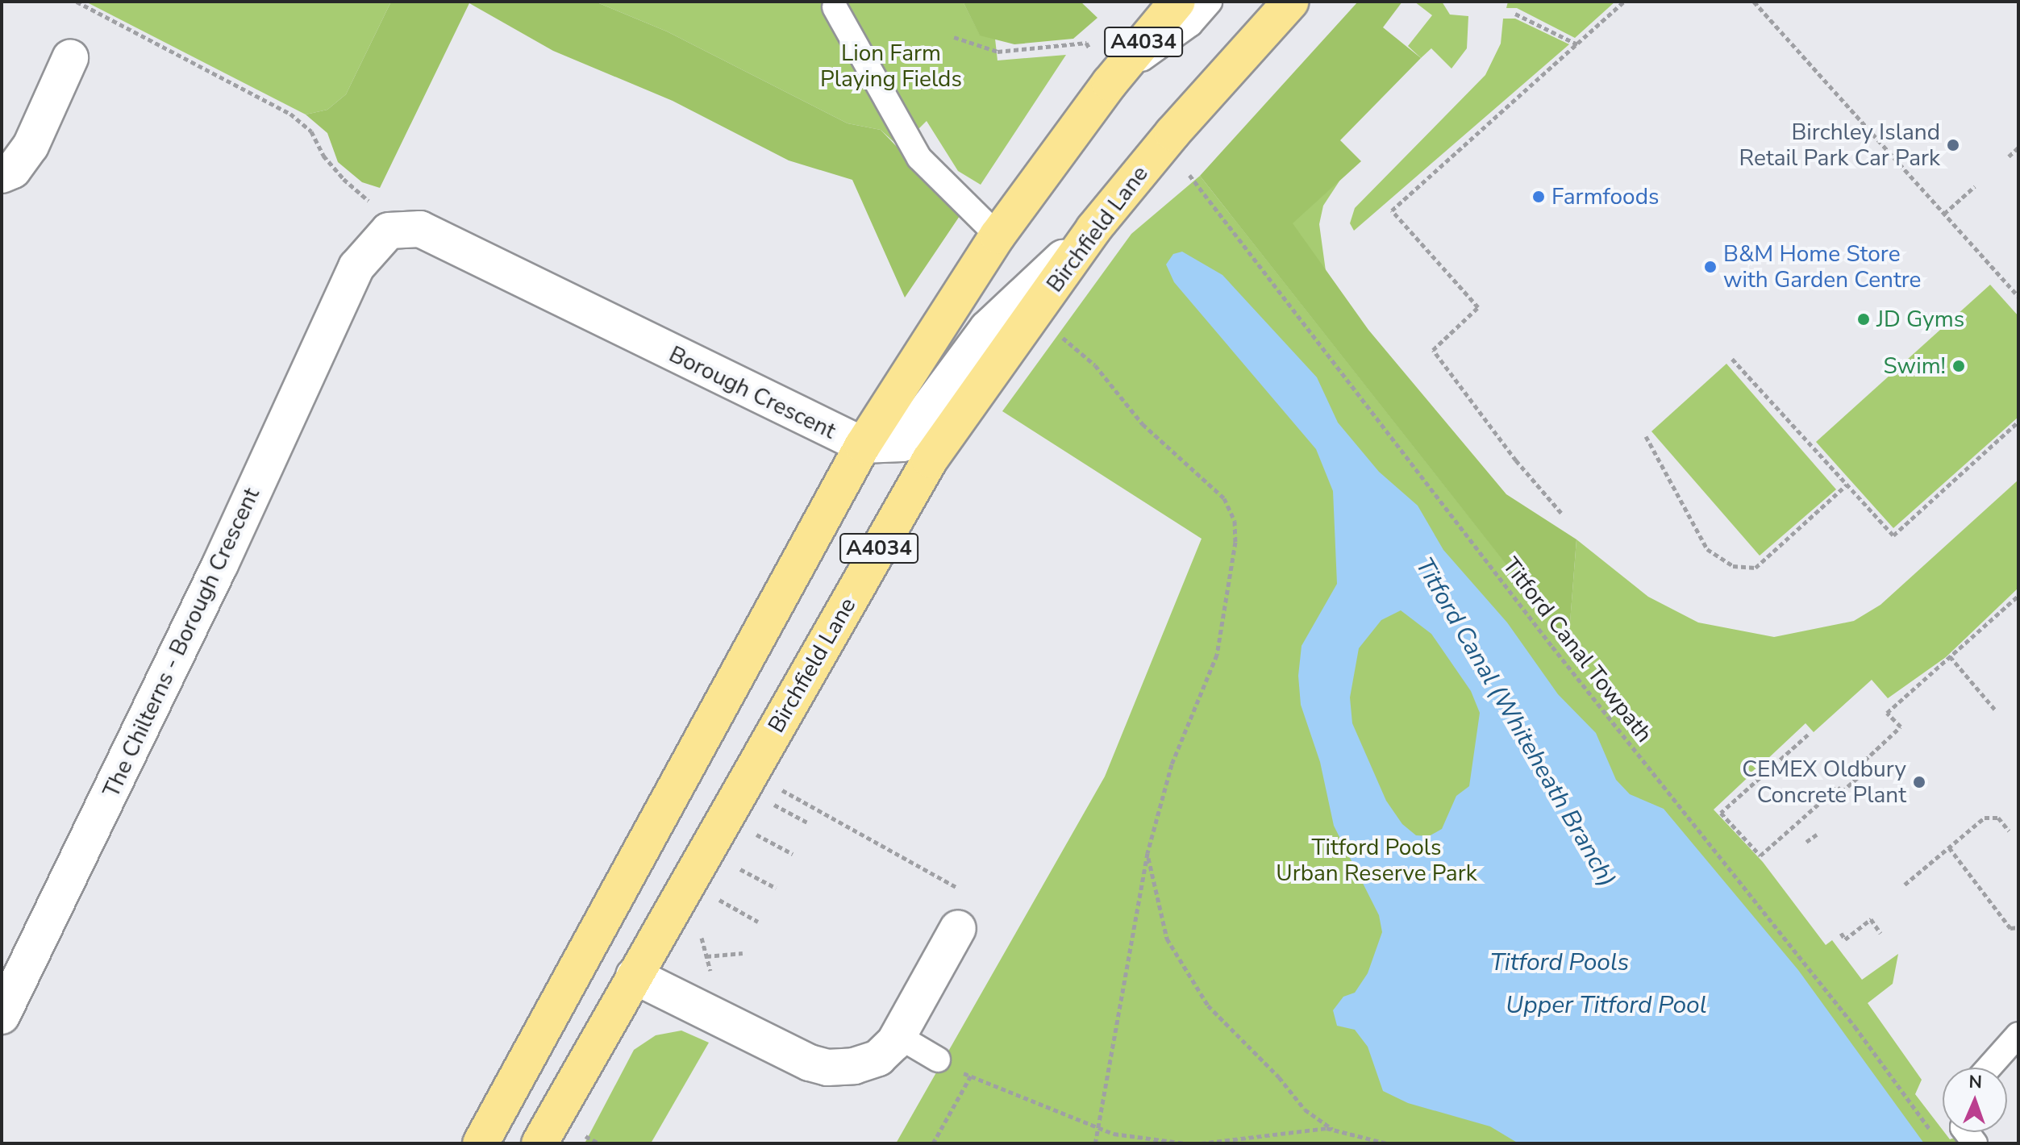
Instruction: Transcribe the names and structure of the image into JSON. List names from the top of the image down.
{
  "streets": {
    "main road": ["A4034", "Birchfield Lane"],
    "street": ["Borough Crescent", "The Chilterns - Borough Crescent"],
    "path": ["Titford Canal Towpath"]
  },
  "crossings": [
    ["A4034", "Borough Crescent"],
    ["Birchfield Lane", "Borough Crescent"],
    ["Borough Crescent", "The Chilterns - Borough Crescent"]
  ],
  "water": ["Titford Canal (Whiteheath Branch)", "Titford Pools", "Upper Titford Pool"],
  "parks": ["Lion Farm Playing Fields", "Titford Pools Urban Reserve Park"],
  "places": [
    "Birchley Island Retail Park Car Park",
    "Farmfoods",
    "B&M Home Store with Garden Centre",
    "JD Gyms",
    "Swim!",
    "CEMEX Oldbury Concrete Plant"
  ],
  "north": "top"
}
